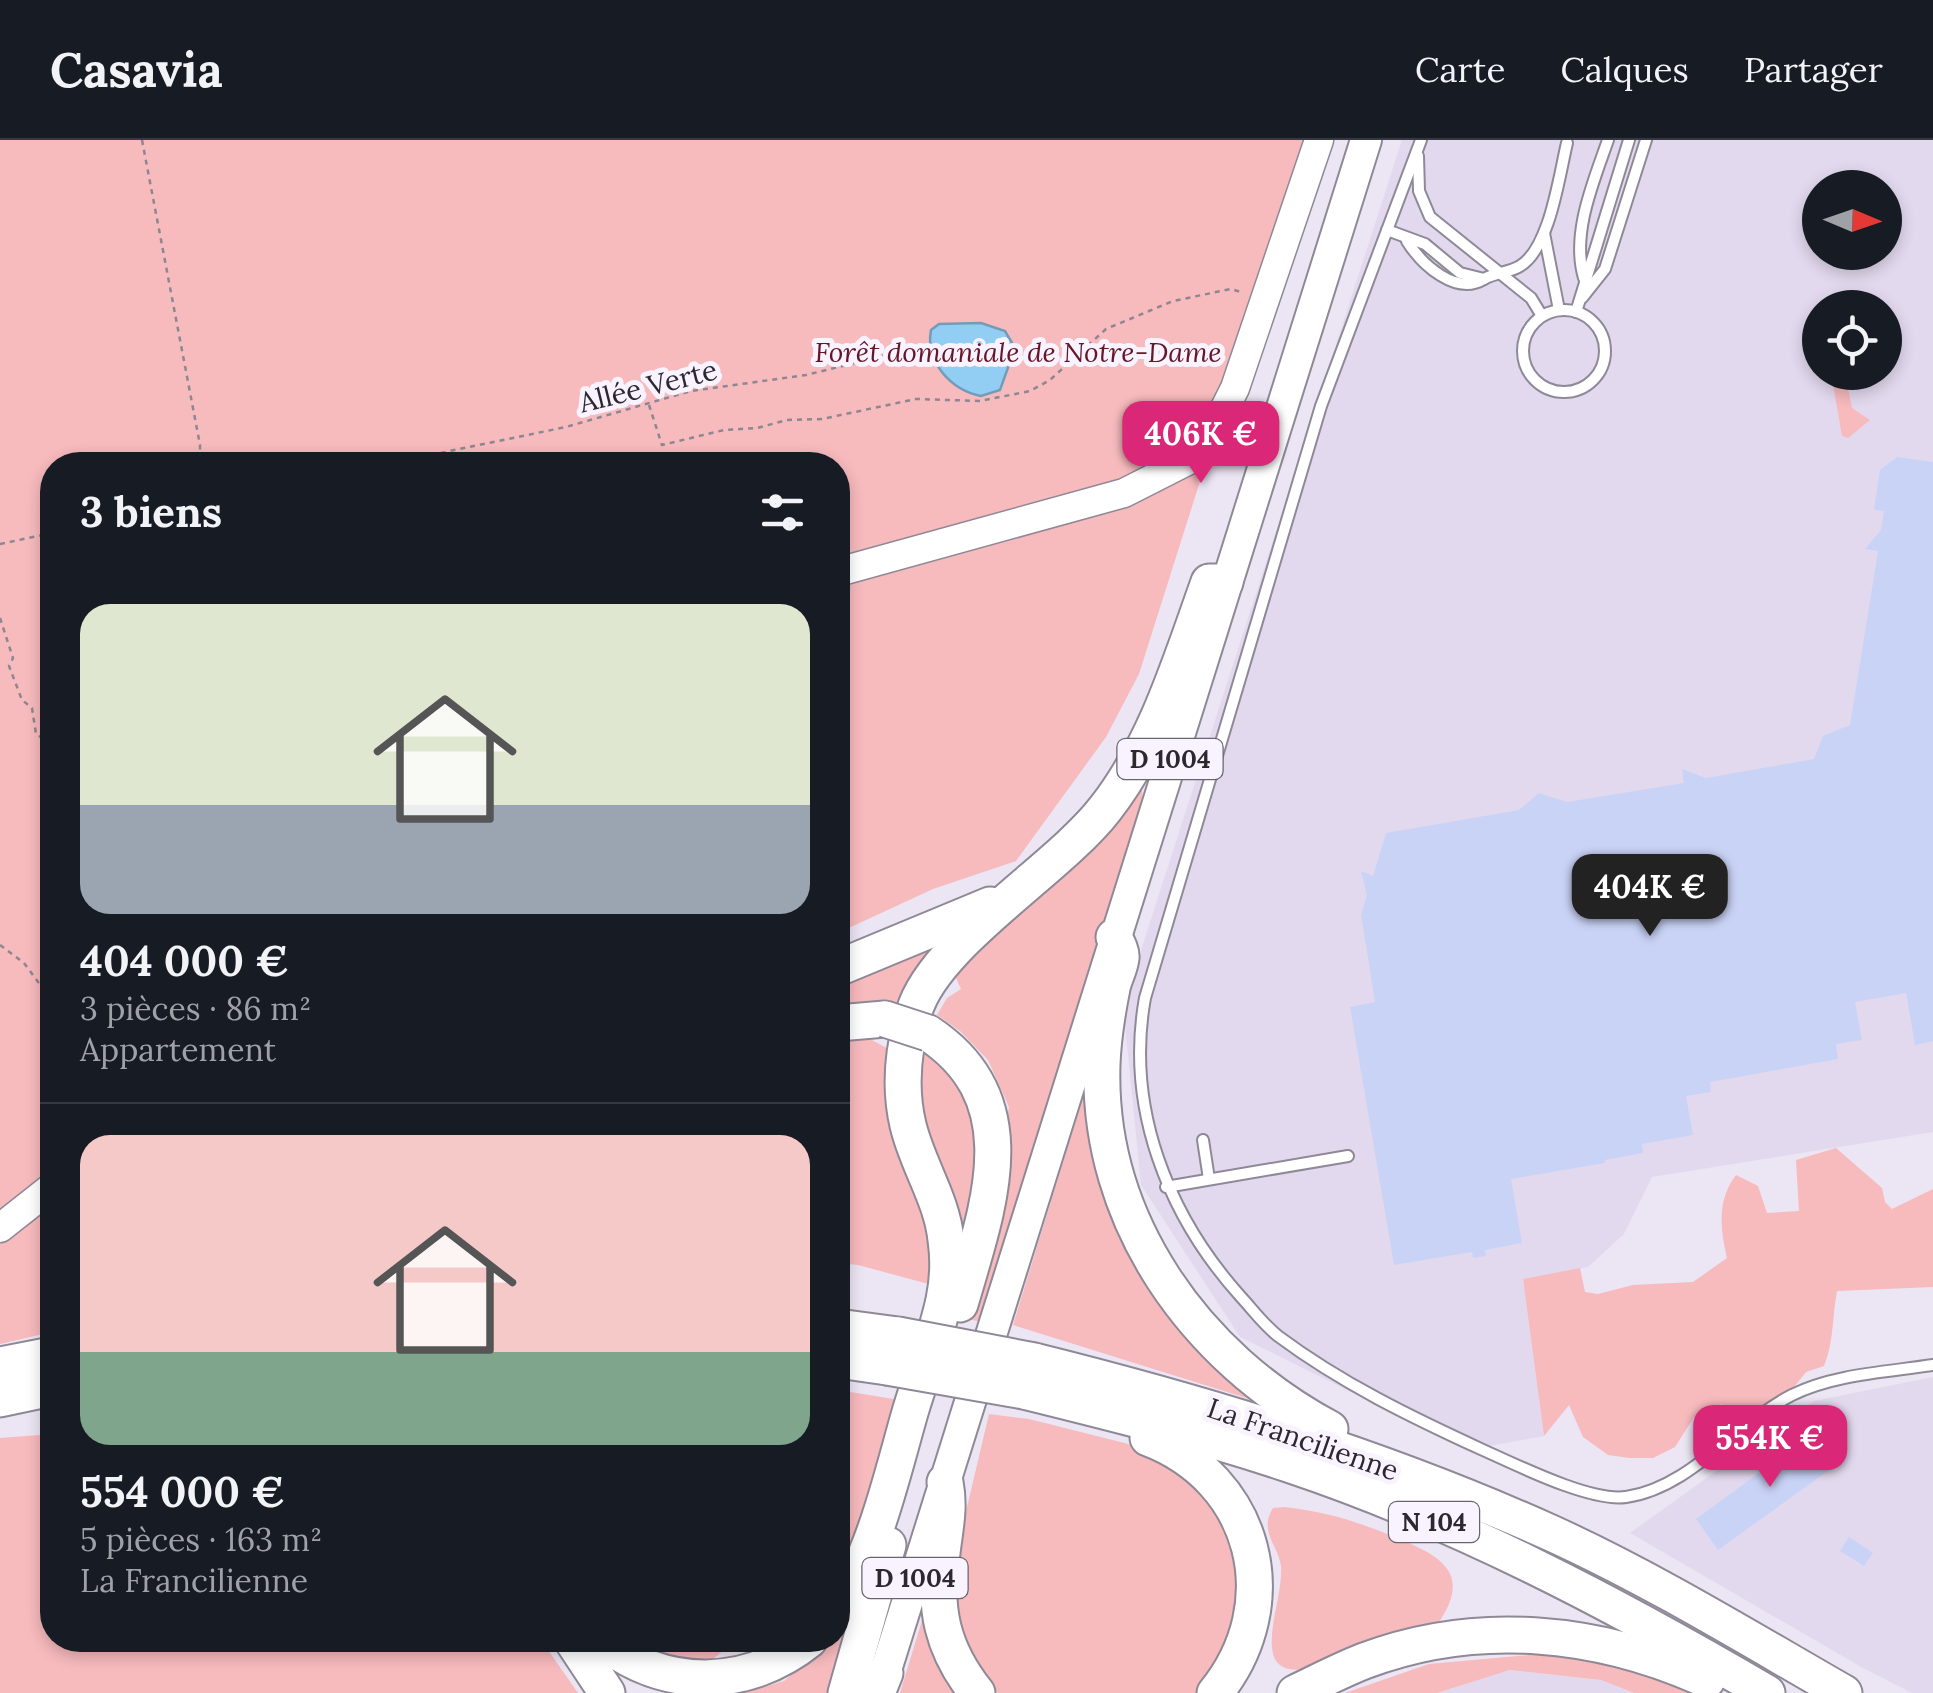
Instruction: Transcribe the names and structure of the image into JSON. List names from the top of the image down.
{
  "streets": {
    "highway": ["La Francilienne", "N 104"],
    "main road": ["D 1004"],
    "path": ["Allée Verte"]
  },
  "parks": ["Forêt domaniale de Notre-Dame"],
  "north": "right",
  "page": {
    "header": "Casavia",
    "nav": ["Carte", "Calques", "Partager"],
    "price": ["406K €", "404K €", "554K €"],
    "heading": "3 biens",
    "list": [
      {
        "name": "404 000 €",
        "note": "3 pièces · 86 m² · Appartement"
      },
      {
        "name": "554 000 €",
        "note": "5 pièces · 163 m² · La Francilienne"
      }
    ]
  }
}
